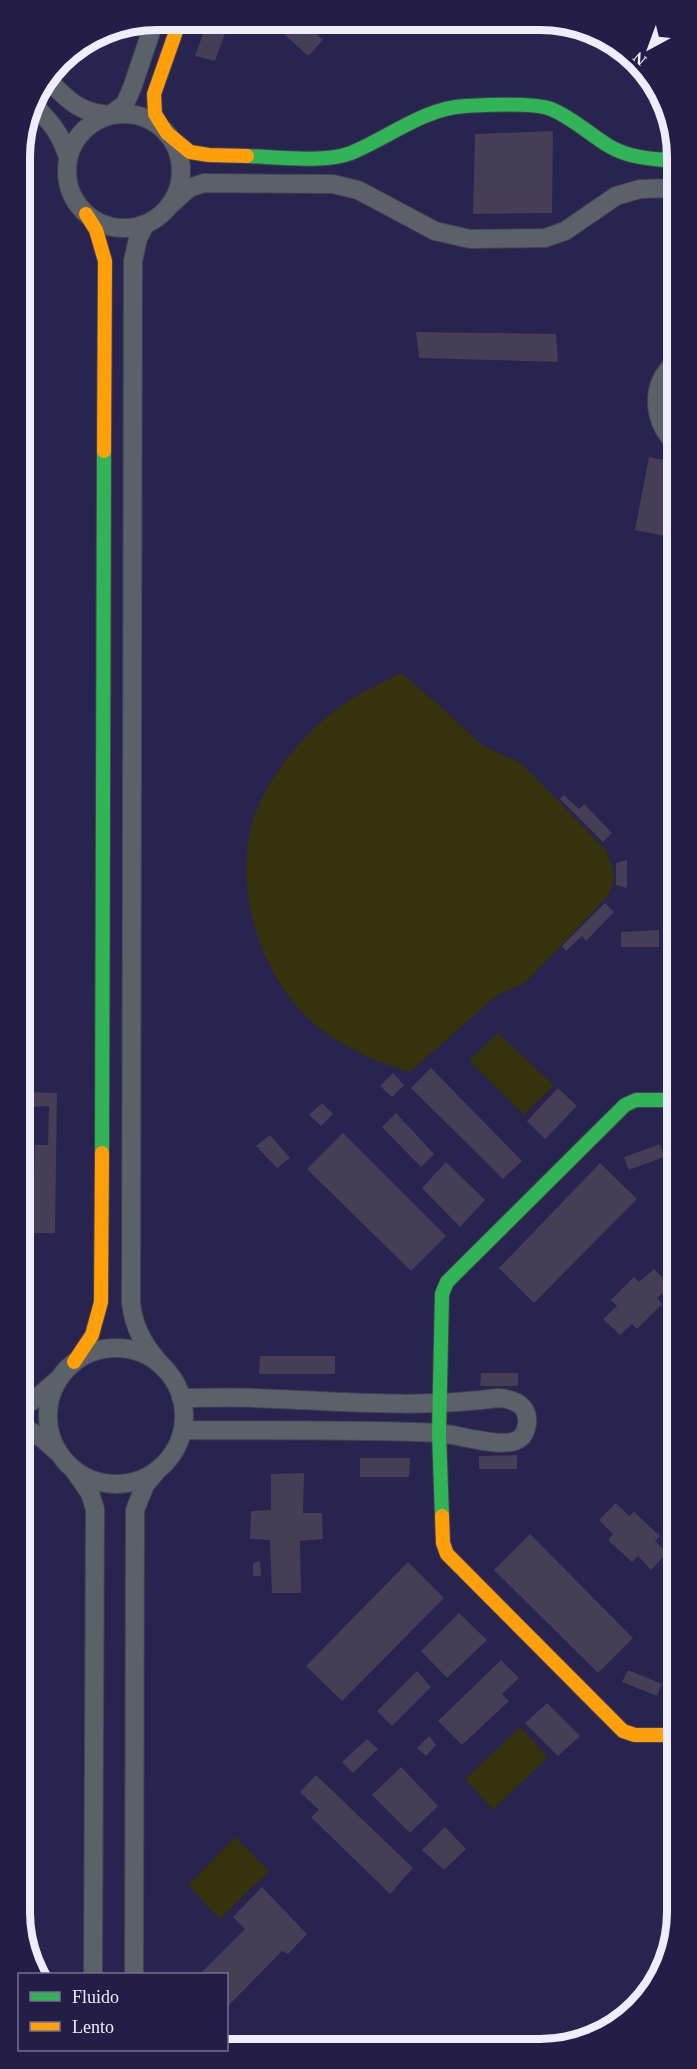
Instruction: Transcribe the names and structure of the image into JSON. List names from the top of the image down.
{
  "legend": ["Fluido", "Lento"],
  "north": "bottom left"
}
